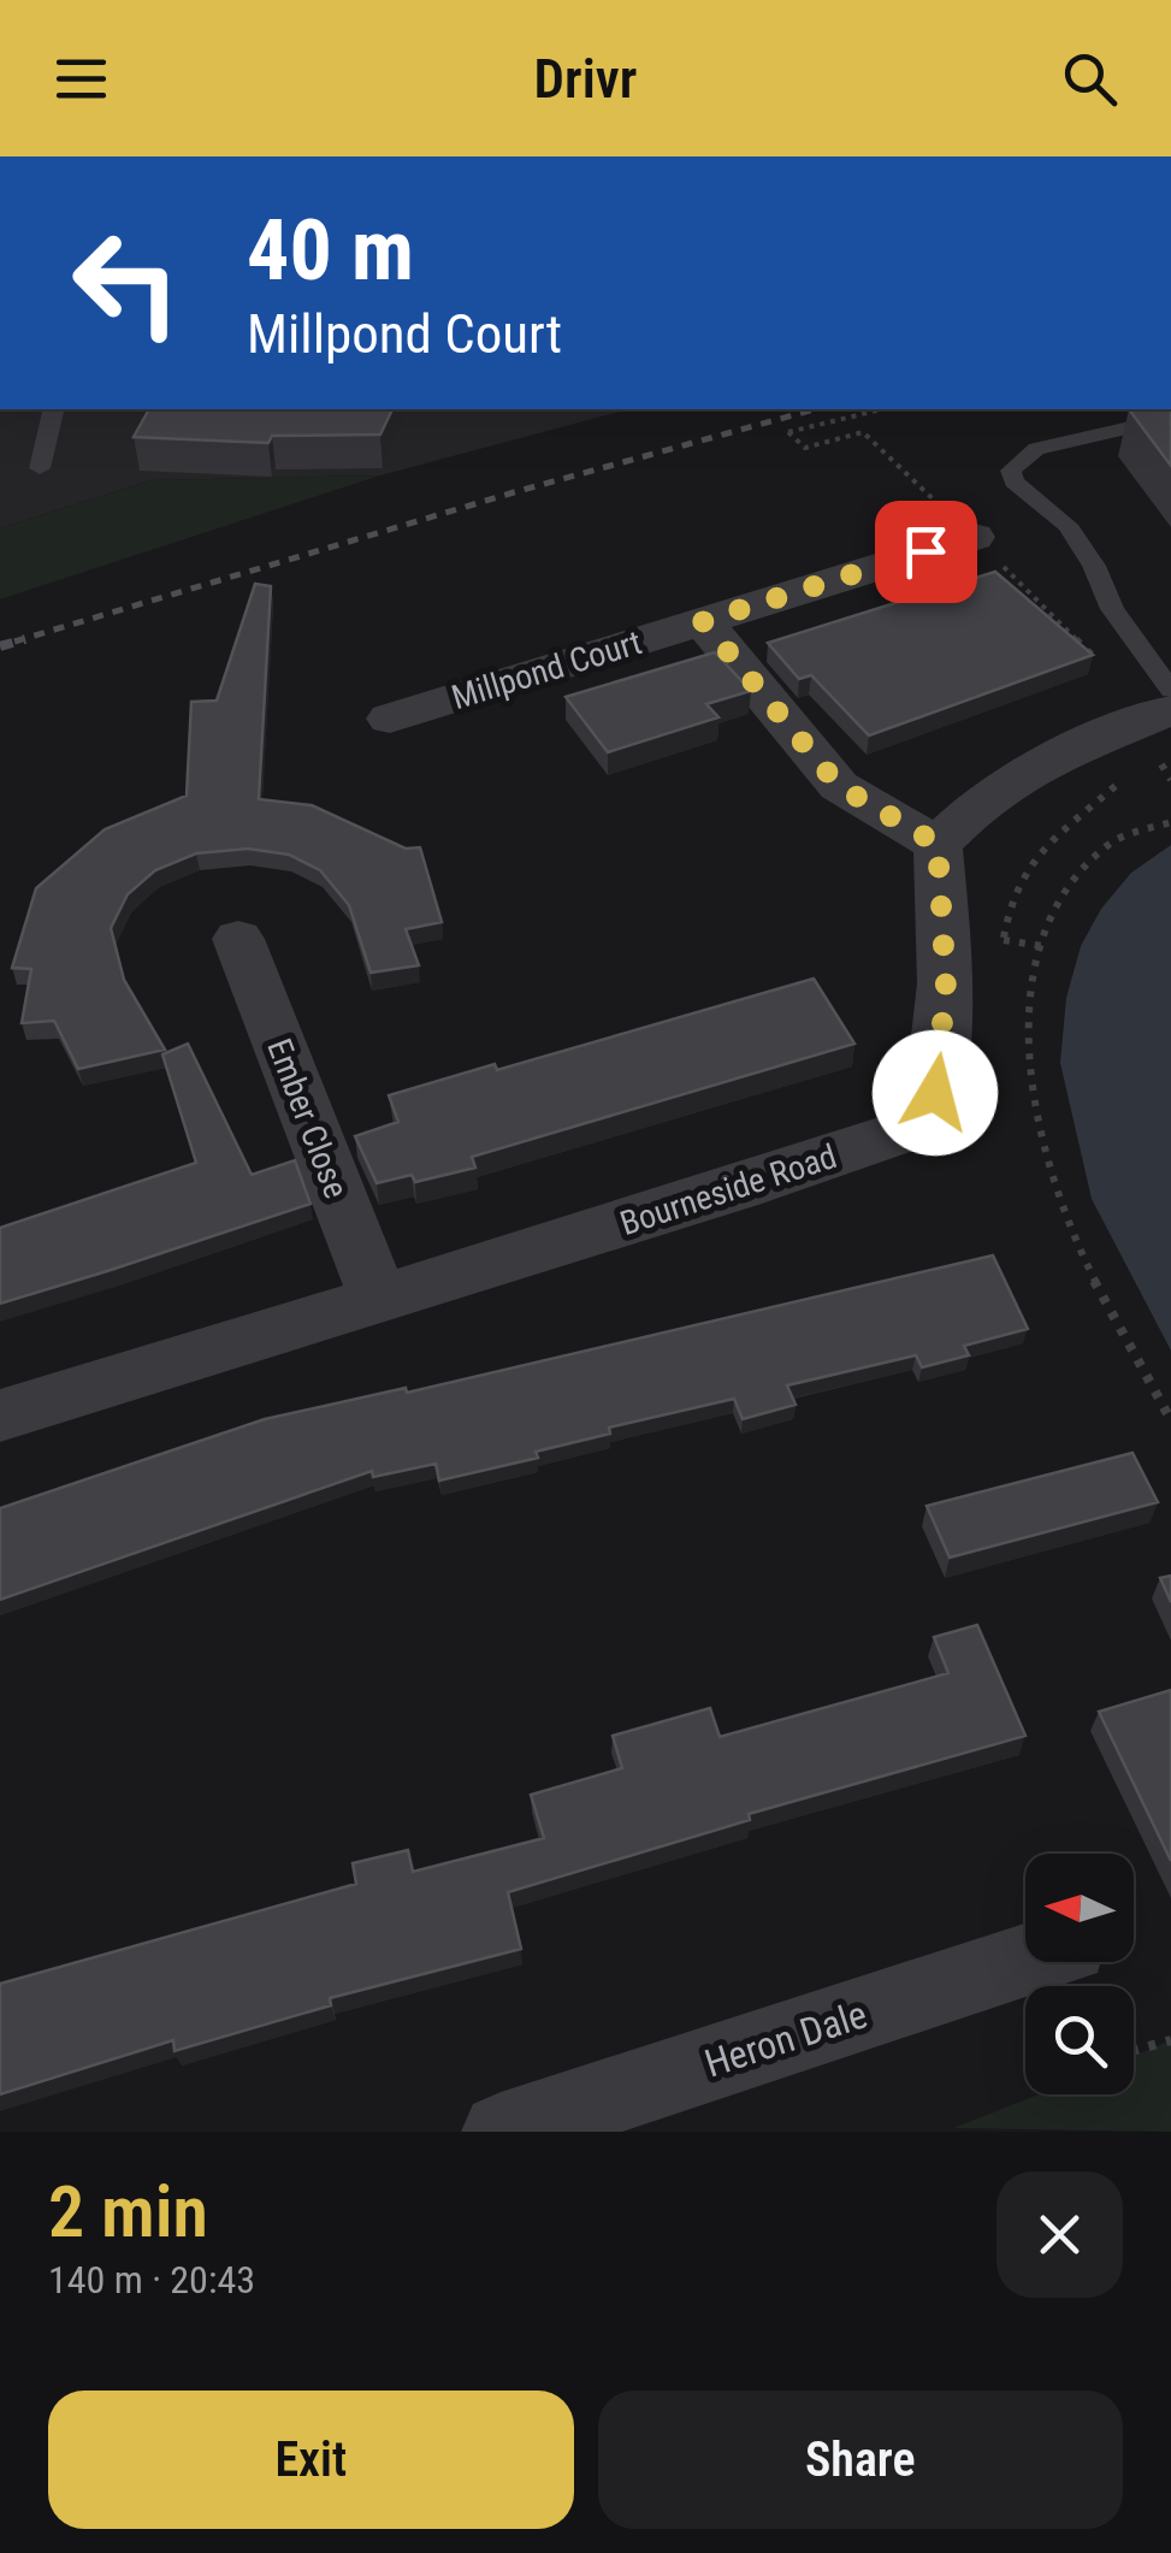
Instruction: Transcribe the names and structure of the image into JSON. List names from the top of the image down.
{
  "streets": {
    "street": [
      "Millpond Court",
      "Ember Close",
      "Bourneside Road",
      "Heron Dale"
    ]
  },
  "crossings": [
    ["Ember Close", "Bourneside Road"]
  ],
  "north": "left",
  "page": {
    "header": "Drivr",
    "turn": ["40 m", "Millpond Court"],
    "heading": ["2 min", "140 m · 20:43"],
    "buttons": ["Exit", "Share"]
  }
}
